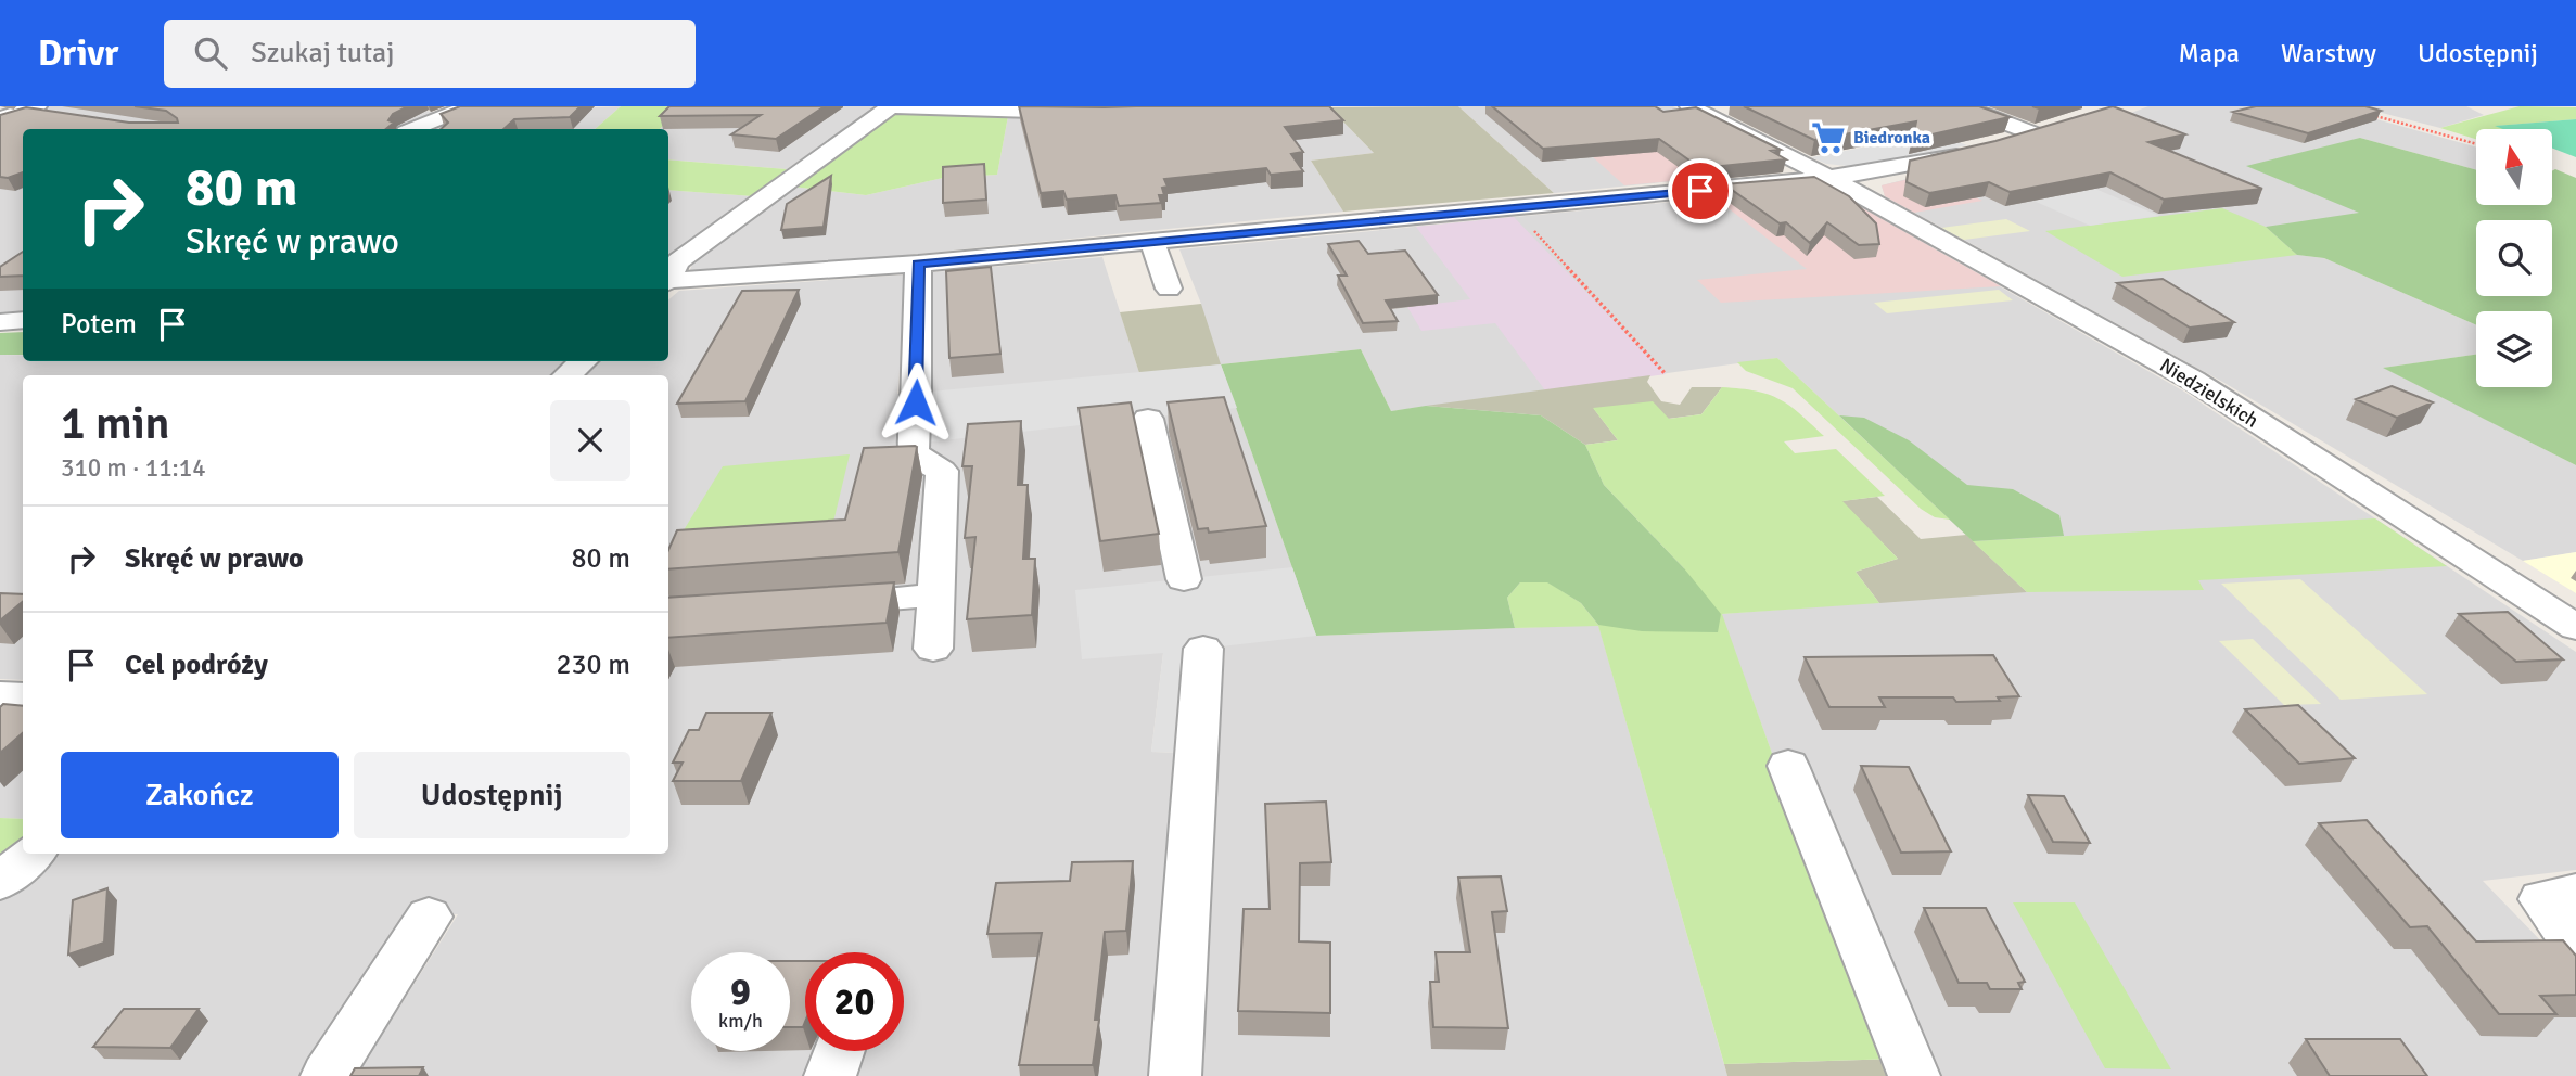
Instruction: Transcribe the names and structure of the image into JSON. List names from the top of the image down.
{
  "streets": {
    "street": ["Niedzielskich"]
  },
  "places": {
    "supermarket": ["Biedronka"]
  },
  "north": "top",
  "page": {
    "header": "Drivr",
    "search": "Szukaj tutaj",
    "nav": ["Mapa", "Warstwy", "Udostępnij"],
    "turn": ["80 m", "Skręć w prawo"],
    "then": "Potem",
    "heading": ["1 min", "310 m · 11:14"],
    "list": [
      {
        "name": "Skręć w prawo",
        "value": "80 m"
      },
      {
        "name": "Cel podróży",
        "value": "230 m"
      }
    ],
    "buttons": ["Zakończ", "Udostępnij"],
    "speed": "9 km/h",
    "limit": "20"
  }
}
